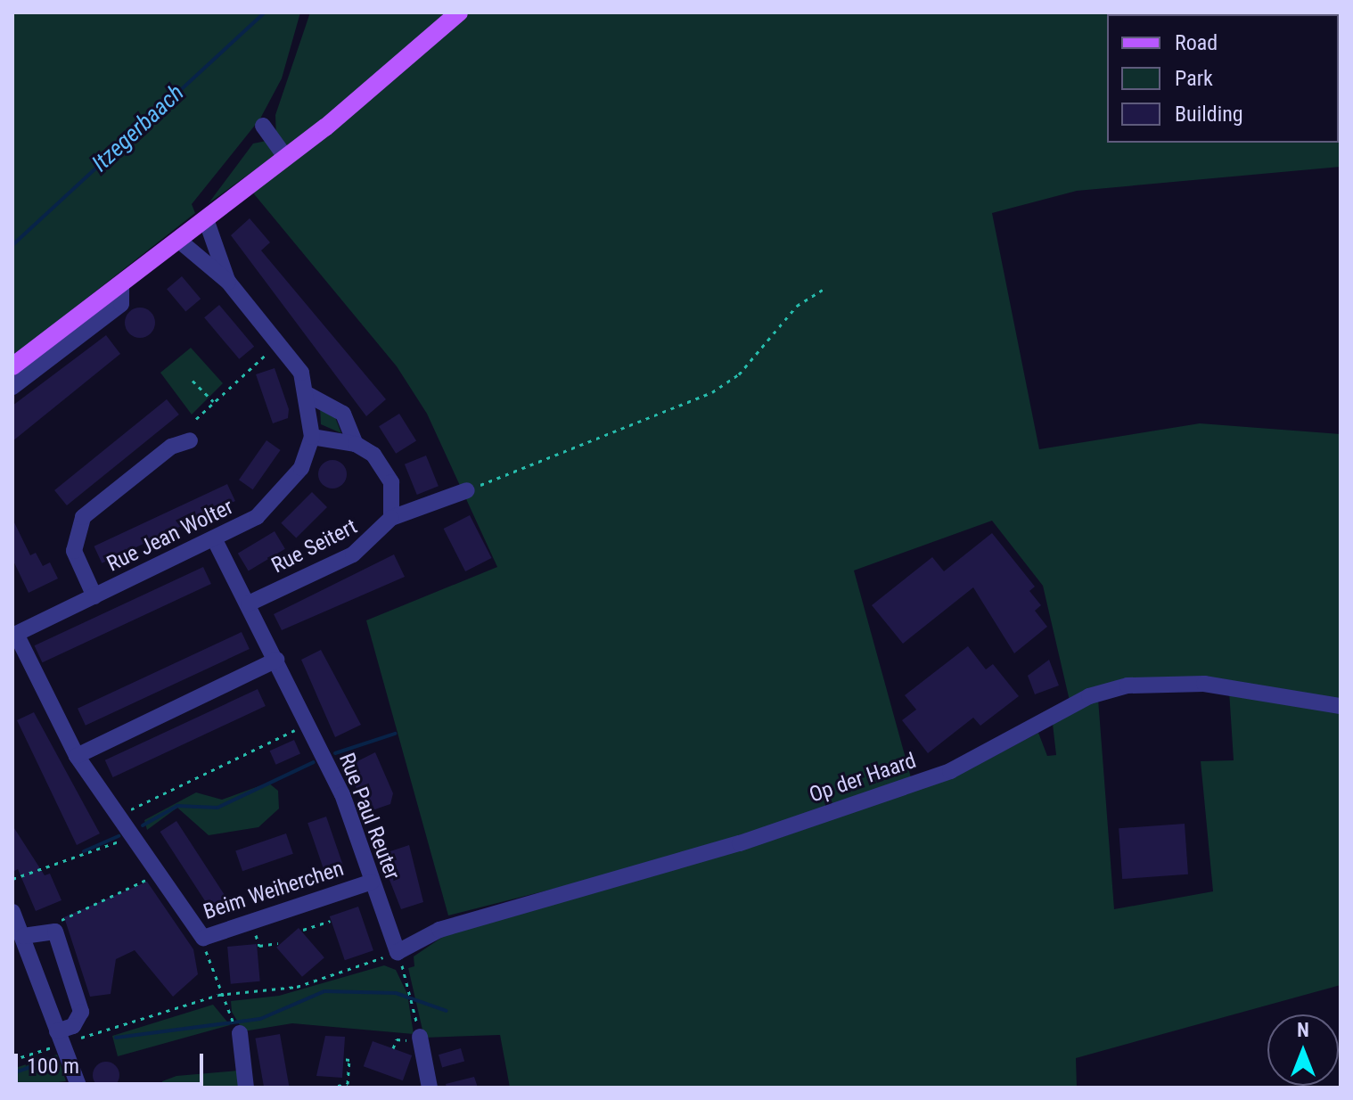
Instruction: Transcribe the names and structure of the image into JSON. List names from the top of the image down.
{
  "streets": {
    "street": [
      "Rue Jean Wolter",
      "Rue Seitert",
      "Op der Haard",
      "Rue Paul Reuter",
      "Beim Weiherchen"
    ]
  },
  "crossings": [
    ["Rue Jean Wolter", "Rue Paul Reuter"],
    ["Rue Jean Wolter", "Beim Weiherchen"],
    ["Rue Seitert", "Rue Paul Reuter"],
    ["Op der Haard", "Rue Paul Reuter"],
    ["Rue Paul Reuter", "Beim Weiherchen"]
  ],
  "water": ["Itzegerbaach"],
  "legend": ["Road", "Park", "Building"],
  "scale_bar": "100 m",
  "north": "top"
}
